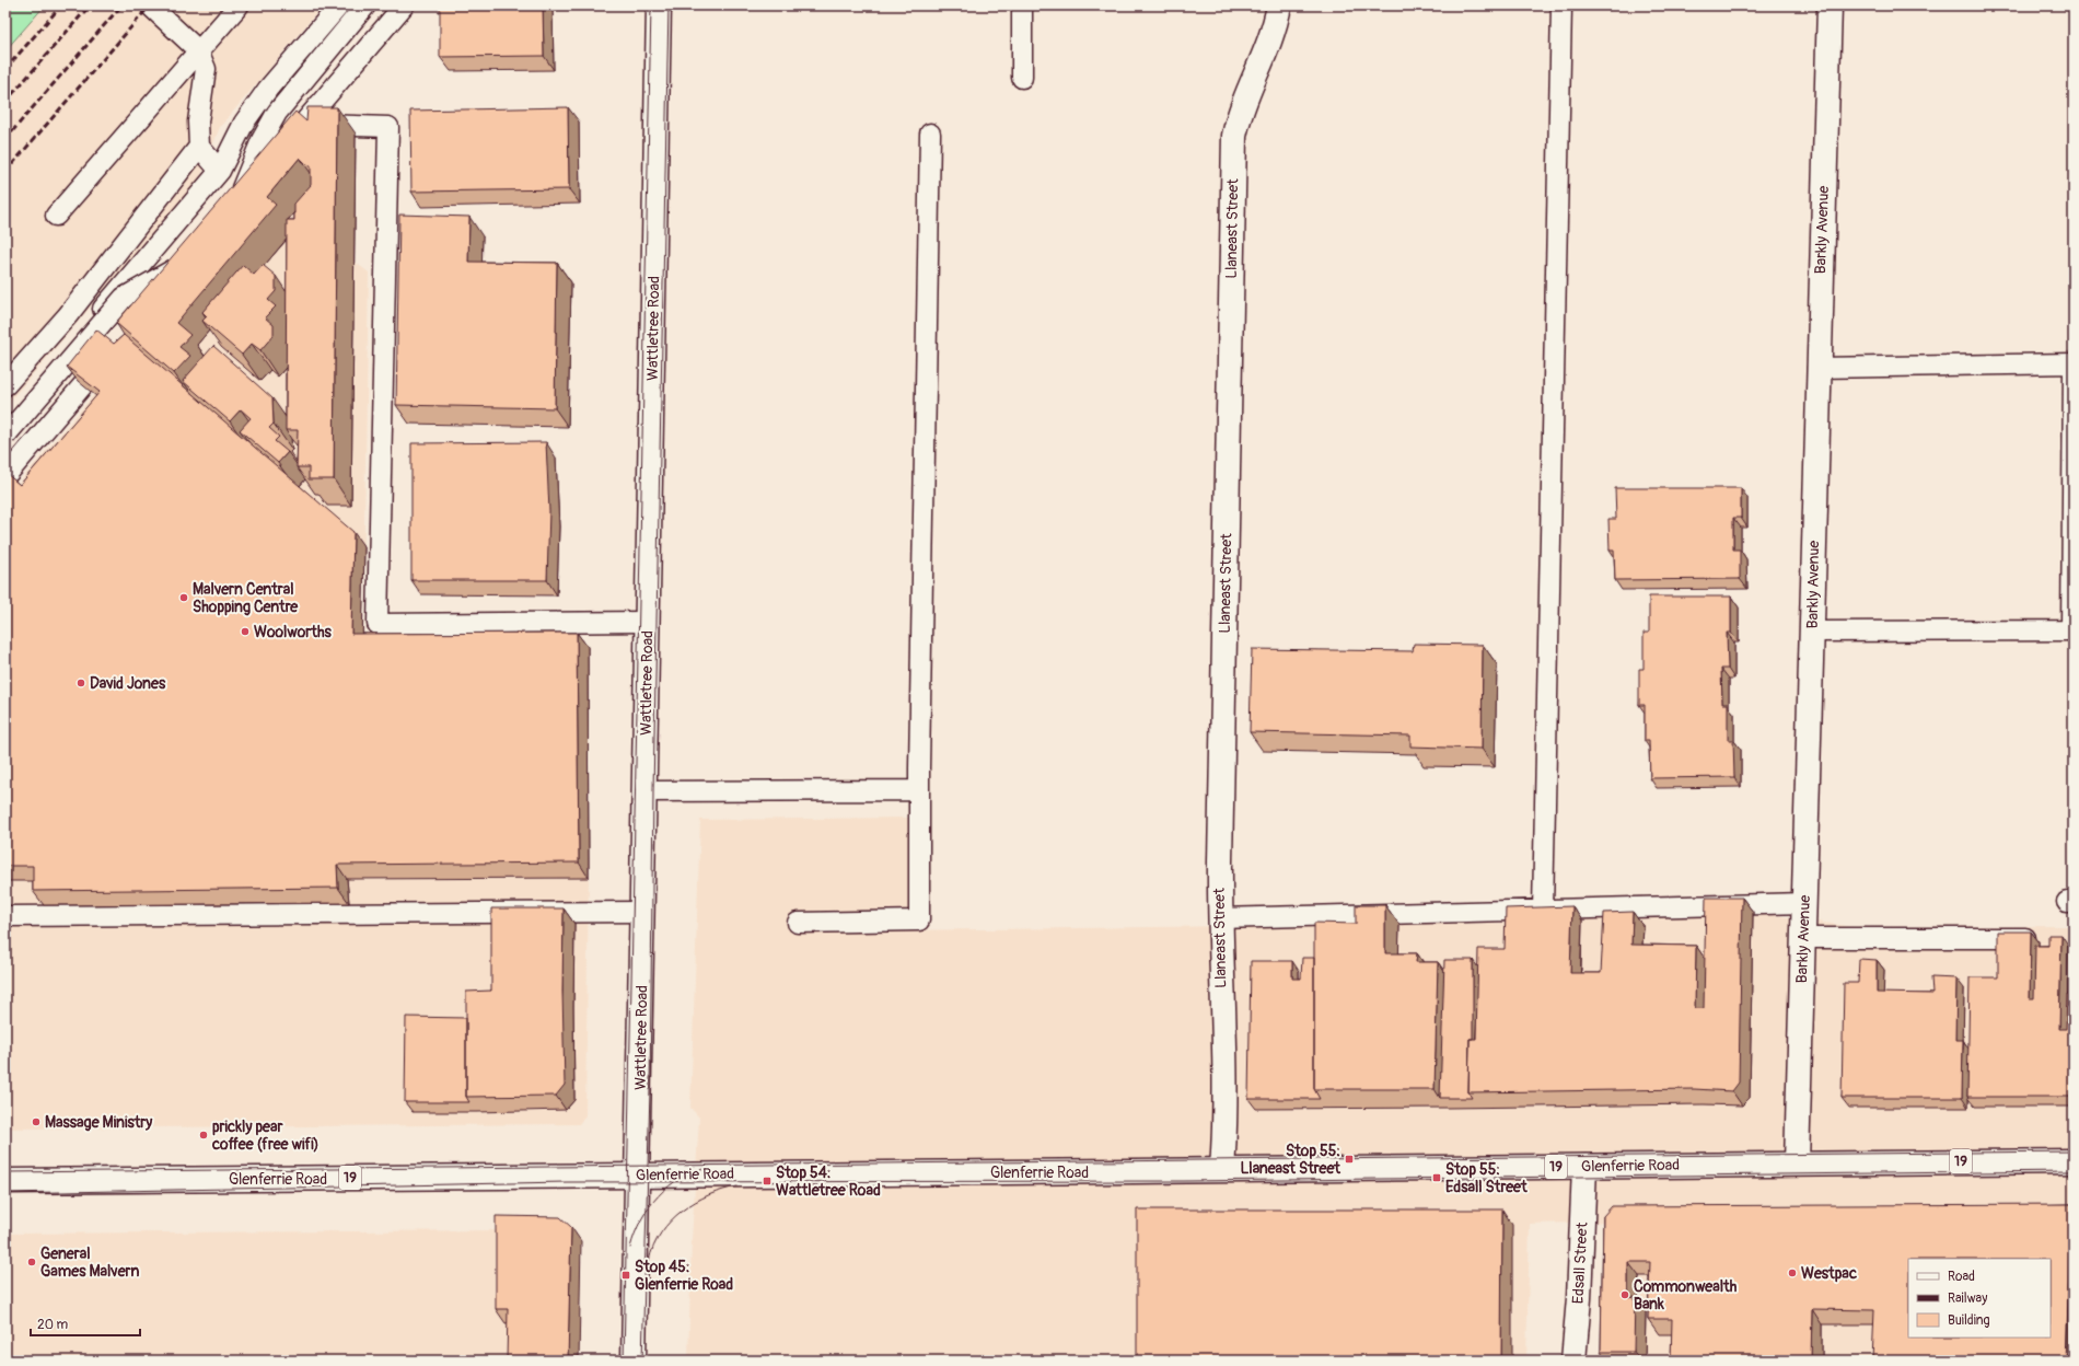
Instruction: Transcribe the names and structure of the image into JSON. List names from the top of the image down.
{
  "streets": {
    "main road": [
      "Llaneast Street",
      "Barkly Avenue",
      "Wattletree Road",
      "19",
      "Glenferrie Road",
      "Edsall Street"
    ]
  },
  "crossings": [
    ["Llaneast Street", "Glenferrie Road"],
    ["Barkly Avenue", "Glenferrie Road"],
    ["Wattletree Road", "Glenferrie Road"],
    ["Glenferrie Road", "Edsall Street"]
  ],
  "places": {
    "other": [
      "Malvern Central Shopping Centre",
      "Woolworths",
      "David Jones",
      "Massage Ministry",
      "prickly pear coffee (free wifi)",
      "General Games Malvern",
      "Westpac",
      "Commonwealth Bank"
    ],
    "transit": [
      "Stop 55: Llaneast Street",
      "Stop 55: Edsall Street",
      "Stop 54: Wattletree Road",
      "Stop 45: Glenferrie Road"
    ]
  },
  "legend": ["Road", "Railway", "Building"],
  "scale_bar": "20 m"
}
